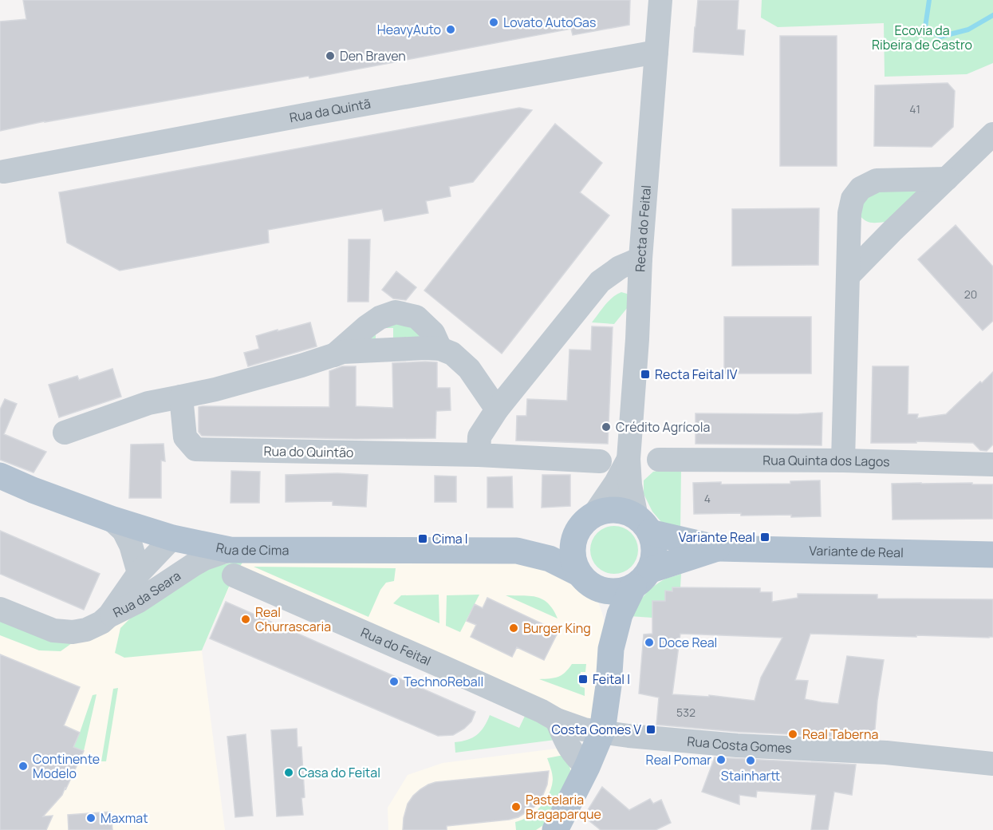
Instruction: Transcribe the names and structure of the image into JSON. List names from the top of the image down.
{
  "streets": {
    "main road": ["Recta do Feital", "Rua de Cima", "Variante de Real"],
    "street": [
      "Rua da Quintã",
      "Rua do Quintão",
      "Rua Quinta dos Lagos",
      "Rua da Seara",
      "Rua do Feital",
      "Rua Costa Gomes"
    ]
  },
  "crossings": [
    ["Rua da Quintã", "Recta do Feital"],
    ["Recta do Feital", "Rua de Cima"],
    ["Recta do Feital", "Variante de Real"],
    ["Recta do Feital", "Rua do Feital"],
    ["Recta do Feital", "Rua Costa Gomes"],
    ["Rua de Cima", "Variante de Real"],
    ["Rua de Cima", "Rua da Seara"],
    ["Rua do Feital", "Rua Costa Gomes"]
  ],
  "parks": ["Ecovia da Ribeira de Castro"],
  "places": {
    "other": [
      "Lovato AutoGas",
      "HeavyAuto",
      "Den Braven",
      "Crédito Agrícola",
      "Real Churrascaria",
      "Burger King",
      "Doce Real",
      "TechnoReball",
      "Real Taberna",
      "Real Pomar",
      "Stainhartt",
      "Continente Modelo",
      "Casa do Feital",
      "Pastelaria Bragaparque",
      "Maxmat"
    ],
    "transit": [
      "Recta Feital IV",
      "Variante Real",
      "Cima I",
      "Feital I",
      "Costa Gomes V"
    ]
  },
  "house_numbers": [
    "41",
    "20",
    "4",
    "532"
  ]
}
